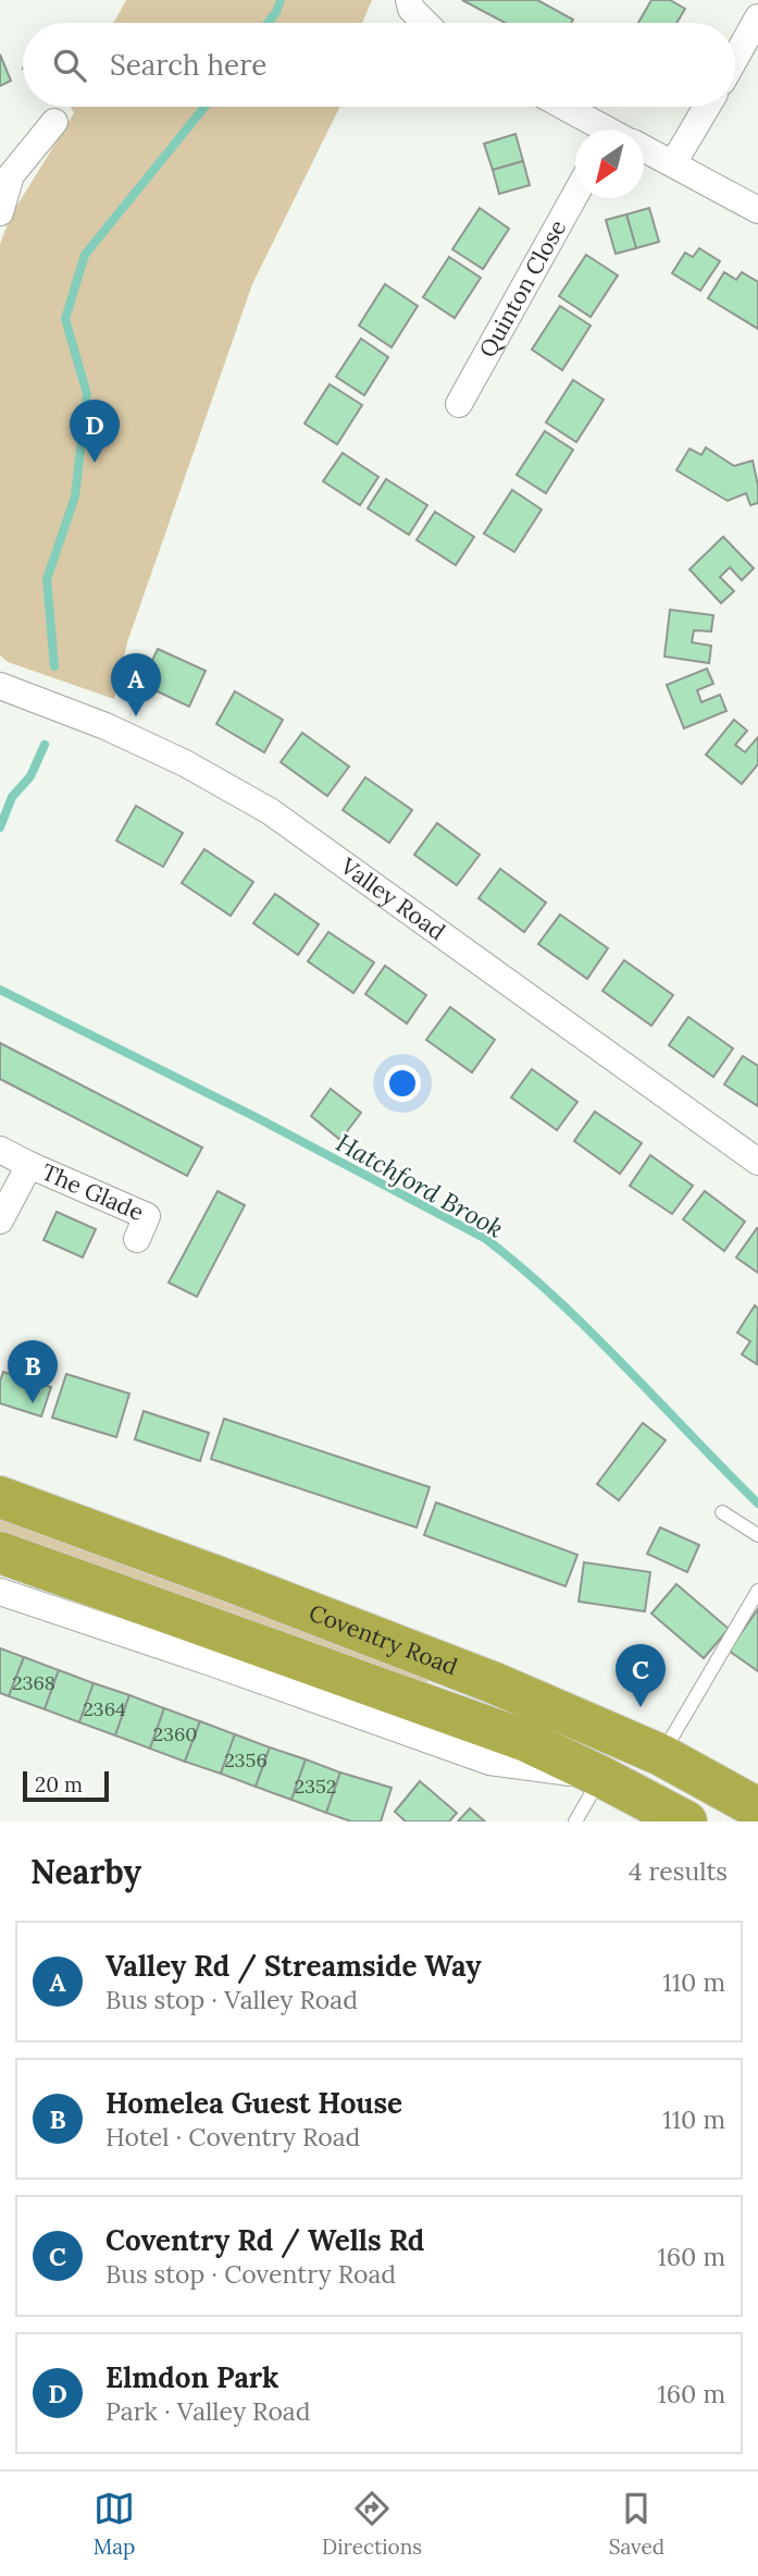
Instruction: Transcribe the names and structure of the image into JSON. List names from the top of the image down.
{
  "streets": {
    "highway": ["Coventry Road"],
    "street": ["Quinton Close", "Valley Road", "The Glade"]
  },
  "water": ["Hatchford Brook"],
  "house_numbers": [
    "2368",
    "2364",
    "2360",
    "2356",
    "2352"
  ],
  "scale_bar": "20 m",
  "north": "bottom left",
  "page": {
    "search": "Search here",
    "pins": [
      "D",
      "A",
      "B",
      "C"
    ],
    "scale": "20 m",
    "heading": ["Nearby", "4 results"],
    "list": [
      {
        "mark": "A",
        "name": "Valley Rd / Streamside Way",
        "note": "Bus stop · Valley Road",
        "value": "110 m"
      },
      {
        "mark": "B",
        "name": "Homelea Guest House",
        "note": "Hotel · Coventry Road",
        "value": "110 m"
      },
      {
        "mark": "C",
        "name": "Coventry Rd / Wells Rd",
        "note": "Bus stop · Coventry Road",
        "value": "160 m"
      },
      {
        "mark": "D",
        "name": "Elmdon Park",
        "note": "Park · Valley Road",
        "value": "160 m"
      }
    ],
    "nav": ["Map", "Directions", "Saved"]
  }
}
